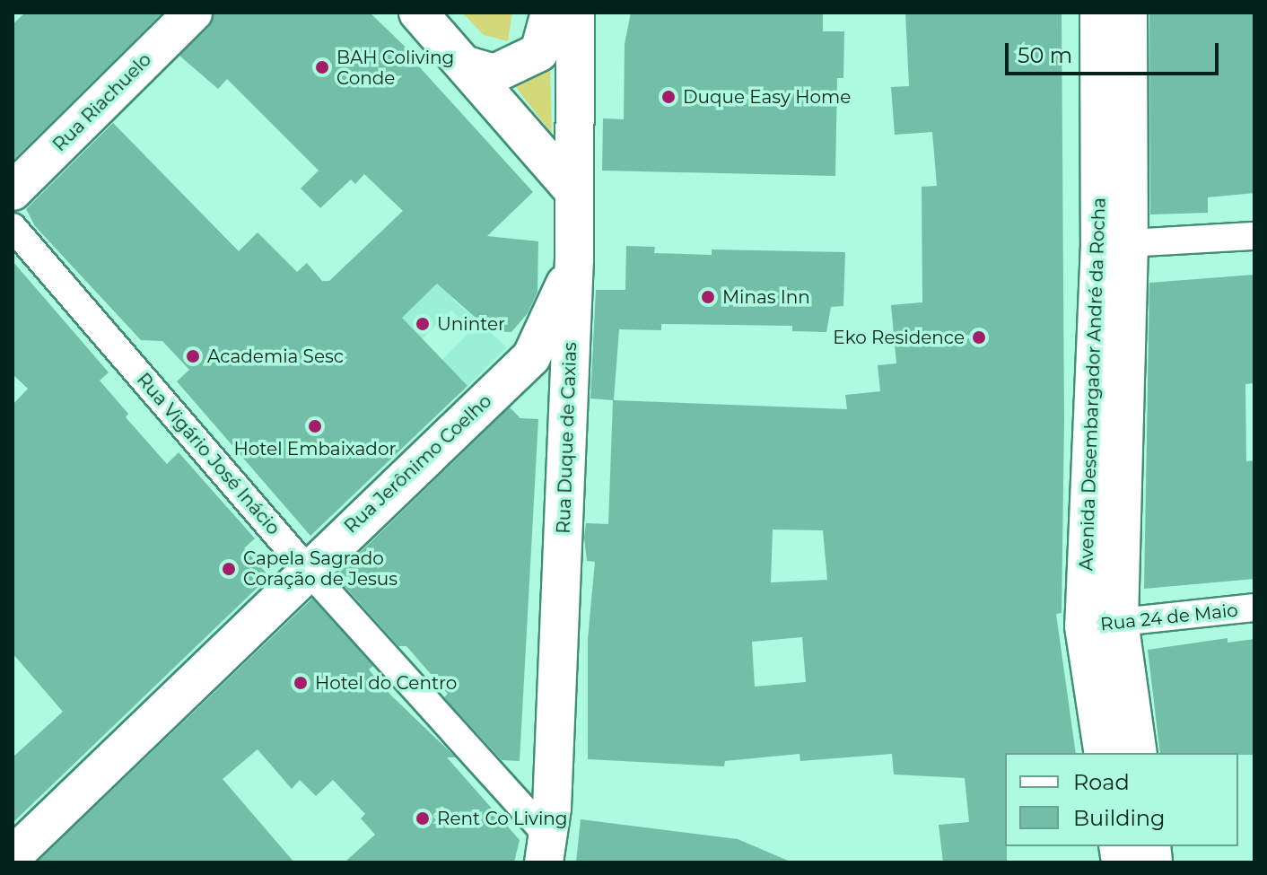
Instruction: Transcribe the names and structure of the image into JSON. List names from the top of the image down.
{
  "streets": {
    "street": [
      "Rua Riachuelo",
      "Avenida Desembargador André da Rocha",
      "Rua Duque de Caxias",
      "Rua Vigário José Inácio",
      "Rua Jerônimo Coelho",
      "Rua 24 de Maio"
    ]
  },
  "crossings": [
    ["Avenida Desembargador André da Rocha", "Rua 24 de Maio"],
    ["Rua Duque de Caxias", "Rua Vigário José Inácio"],
    ["Rua Duque de Caxias", "Rua Jerônimo Coelho"],
    ["Rua Vigário José Inácio", "Rua Jerônimo Coelho"]
  ],
  "places": [
    "BAH Coliving Conde",
    "Duque Easy Home",
    "Minas Inn",
    "Uninter",
    "Eko Residence",
    "Academia Sesc",
    "Hotel Embaixador",
    "Capela Sagrado Coração de Jesus",
    "Hotel do Centro",
    "Rent Co Living"
  ],
  "legend": ["Road", "Building"],
  "scale_bar": "50 m"
}
